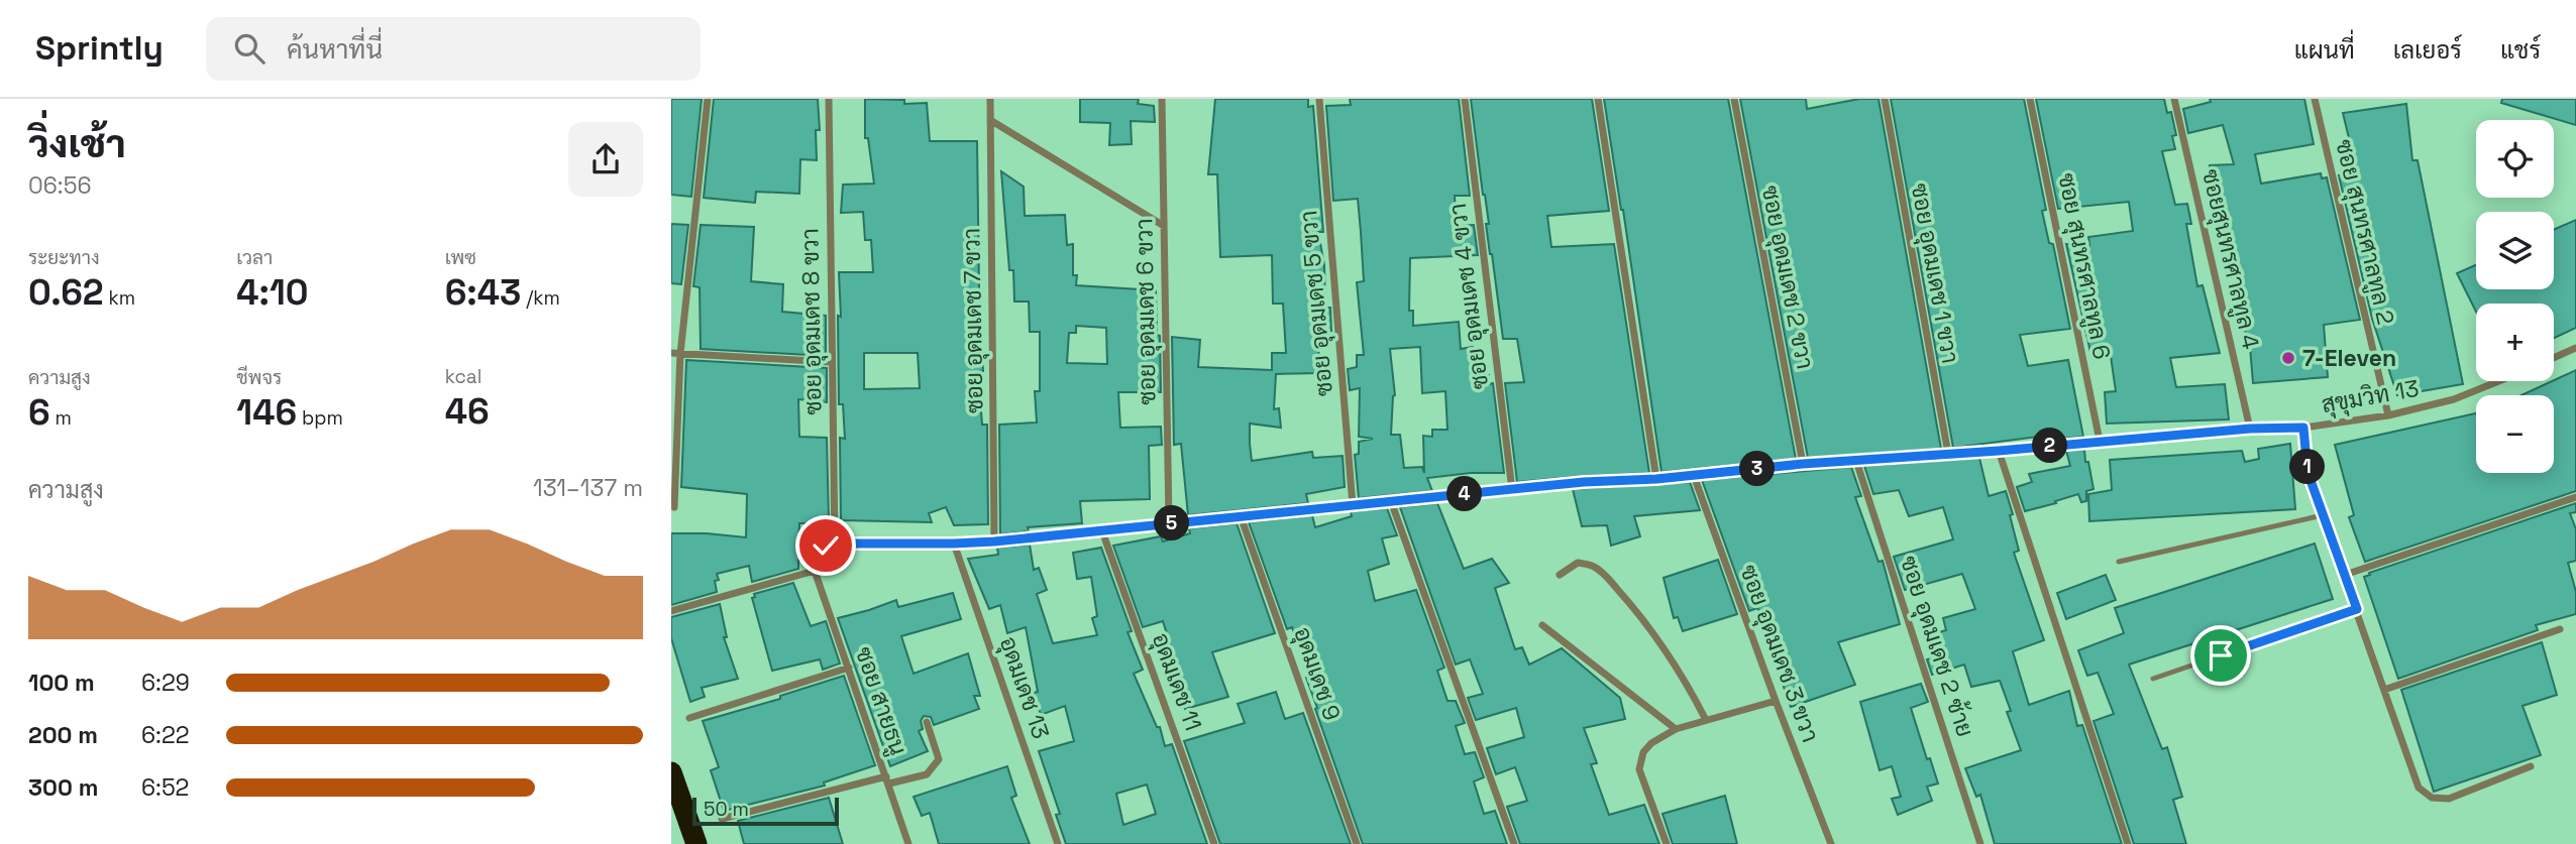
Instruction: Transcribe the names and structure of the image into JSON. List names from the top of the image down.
{
  "streets": {
    "street": [
      "ซอย สุนทรศาลทูล 2",
      "ซอยสุนทรศาลทูล 4",
      "ซอย สุนทรศาลทูล 6",
      "ซอย อุดมเดช 1 ขวา",
      "ซอย อุดมเดช 2 ขวา",
      "ซอย อุดมเดช 4 ขวา",
      "ซอย อุดมเดช 5 ขวา",
      "ซอย อุดมเดช 6 ขวา",
      "ซอย อุดมเดช 7 ขวา",
      "ซอย อุดมเดช 8 ขวา",
      "สุขุมวิท 13",
      "ซอย อุดมเดช 2 ซ้าย",
      "ซอย อุดมเดช 3 ขวา",
      "อุดมเดช 9",
      "อุดมเดช 11",
      "อุดมเดช 13",
      "ซอย สายธนู"
    ]
  },
  "crossings": [
    ["ซอย สุนทรศาลทูล 2", "สุขุมวิท 13"],
    ["ซอยสุนทรศาลทูล 4", "สุขุมวิท 13"],
    ["ซอย สุนทรศาลทูล 6", "สุขุมวิท 13"],
    ["ซอย อุดมเดช 1 ขวา", "สุขุมวิท 13"],
    ["ซอย อุดมเดช 2 ขวา", "สุขุมวิท 13"],
    ["ซอย อุดมเดช 4 ขวา", "สุขุมวิท 13"],
    ["ซอย อุดมเดช 5 ขวา", "สุขุมวิท 13"],
    ["ซอย อุดมเดช 6 ขวา", "สุขุมวิท 13"],
    ["ซอย อุดมเดช 7 ขวา", "สุขุมวิท 13"],
    ["ซอย อุดมเดช 8 ขวา", "สุขุมวิท 13"],
    ["สุขุมวิท 13", "ซอย อุดมเดช 2 ซ้าย"],
    ["สุขุมวิท 13", "ซอย อุดมเดช 3 ขวา"],
    ["สุขุมวิท 13", "อุดมเดช 9"],
    ["สุขุมวิท 13", "อุดมเดช 11"],
    ["สุขุมวิท 13", "อุดมเดช 13"]
  ],
  "places": ["7-Eleven"],
  "scale_bar": "50 m",
  "page": {
    "header": "Sprintly",
    "search": "ค้นหาที่นี่",
    "nav": ["แผนที่", "เลเยอร์", "แชร์"],
    "heading": ["วิ่งเช้า", "06:56"],
    "map_buttons": ["+", "−"],
    "stats": [
      ["ระยะทาง", "0.62 km"],
      ["เวลา", "4:10"],
      ["เพซ", "6:43 /km"],
      ["ความสูง", "6 m"],
      ["ชีพจร", "146 bpm"],
      ["kcal", "46"]
    ],
    "pins": [
      "2",
      "1",
      "3",
      "4",
      "5"
    ],
    "chart": ["ความสูง", "131–137 m"],
    "list": [
      {
        "name": "100 m",
        "note": "6:29"
      },
      {
        "name": "200 m",
        "note": "6:22"
      },
      {
        "name": "300 m",
        "note": "6:52"
      }
    ],
    "scale": "50 m"
  }
}
